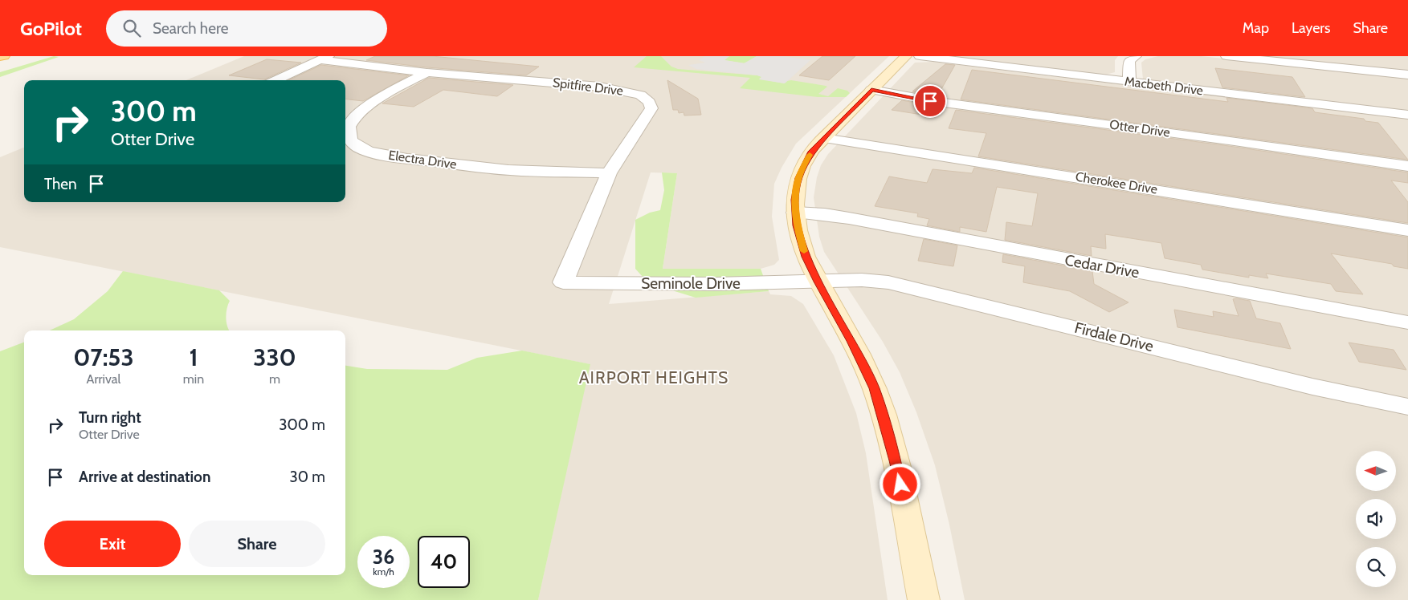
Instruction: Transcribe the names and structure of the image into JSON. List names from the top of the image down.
{
  "streets": {
    "street": [
      "Macbeth Drive",
      "Spitfire Drive",
      "Otter Drive",
      "Electra Drive",
      "Cherokee Drive",
      "Cedar Drive",
      "Seminole Drive",
      "Firdale Drive"
    ]
  },
  "crossings": [
    ["Spitfire Drive", "Electra Drive"],
    ["Spitfire Drive", "Seminole Drive"],
    ["Seminole Drive", "Firdale Drive"]
  ],
  "districts": ["AIRPORT HEIGHTS"],
  "north": "left",
  "page": {
    "header": "GoPilot",
    "search": "Search here",
    "nav": ["Map", "Layers", "Share"],
    "turn": ["300 m", "Otter Drive"],
    "then": "Then",
    "eta": [
      "07:53",
      "Arrival",
      "1",
      "min",
      "330",
      "m"
    ],
    "list": [
      {
        "name": "Turn right",
        "note": "Otter Drive",
        "value": "300 m"
      },
      {
        "name": "Arrive at destination",
        "value": "30 m"
      }
    ],
    "buttons": ["Exit", "Share"],
    "speed": "36 km/h",
    "limit": "40"
  }
}
